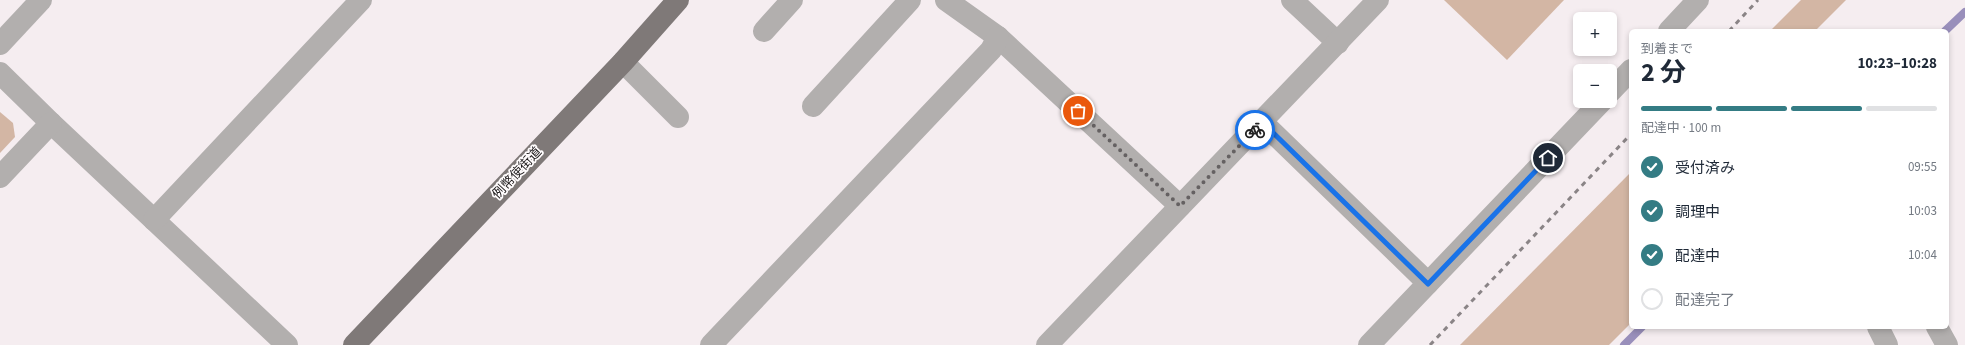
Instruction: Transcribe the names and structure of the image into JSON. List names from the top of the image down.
{
  "streets": {
    "main road": ["例幣使街道"]
  },
  "page": {
    "map_buttons": ["+", "−"],
    "heading": ["2 分", "到着まで", "10:23–10:28"],
    "bar": "配達中 · 100 m",
    "list": [
      ["受付済み", "09:55"],
      ["調理中", "10:03"],
      ["配達中", "10:04"],
      "配達完了"
    ]
  }
}
